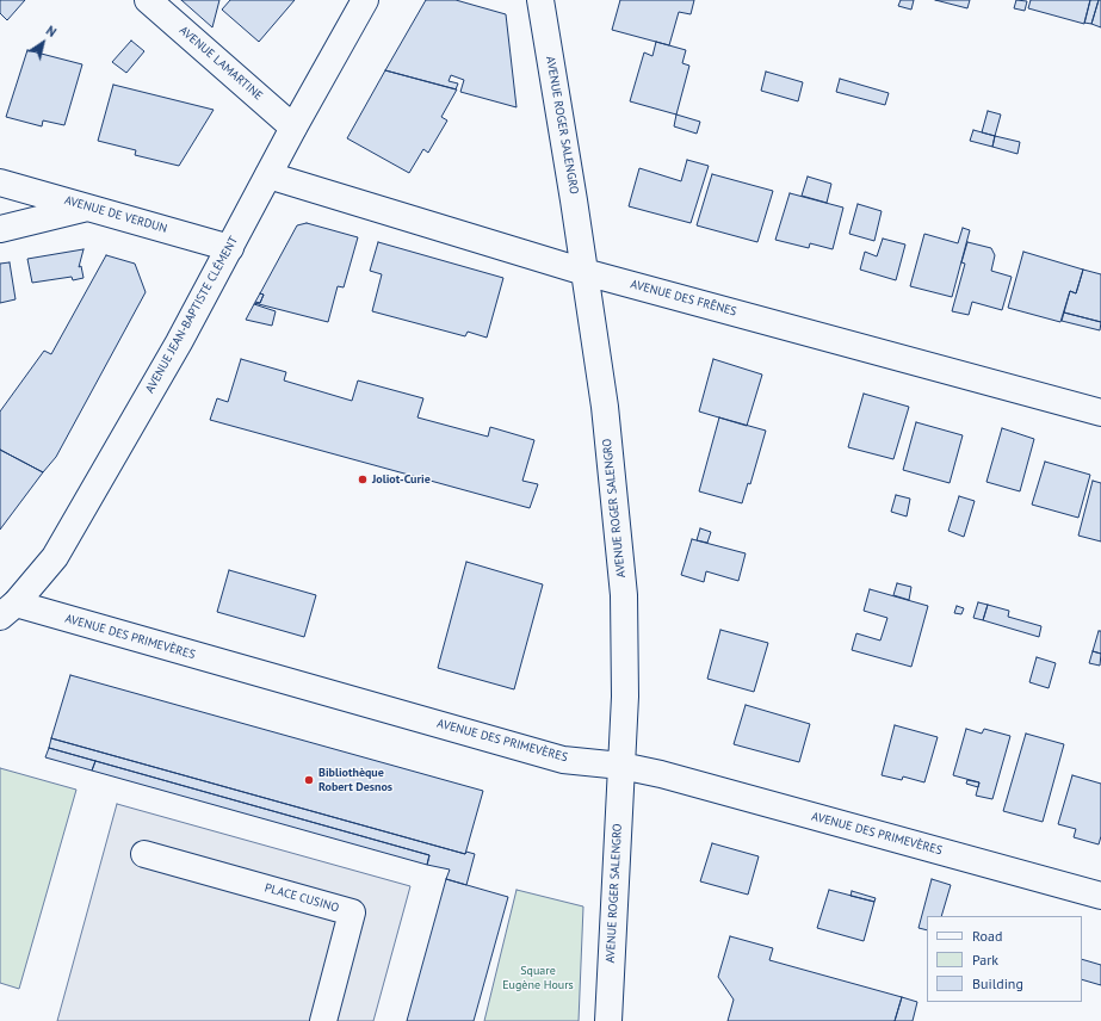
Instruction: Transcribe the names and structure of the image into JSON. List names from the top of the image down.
{
  "streets": {
    "street": [
      "AVENUE LAMARTINE",
      "AVENUE ROGER SALENGRO",
      "AVENUE DE VERDUN",
      "AVENUE DES FRÊNES",
      "AVENUE JEAN-BAPTISTE CLÉMENT",
      "AVENUE DES PRIMEVÈRES",
      "PLACE CUSINO"
    ]
  },
  "crossings": [
    ["AVENUE LAMARTINE", "AVENUE JEAN-BAPTISTE CLÉMENT"],
    ["AVENUE ROGER SALENGRO", "AVENUE DES FRÊNES"],
    ["AVENUE ROGER SALENGRO", "AVENUE DES PRIMEVÈRES"],
    ["AVENUE DE VERDUN", "AVENUE JEAN-BAPTISTE CLÉMENT"],
    ["AVENUE DES FRÊNES", "AVENUE JEAN-BAPTISTE CLÉMENT"],
    ["AVENUE JEAN-BAPTISTE CLÉMENT", "AVENUE DES PRIMEVÈRES"]
  ],
  "parks": ["Square Eugène Hours"],
  "places": ["Joliot-Curie", "Bibliothèque Robert Desnos"],
  "legend": ["Road", "Park", "Building"],
  "north": "top right"
}
